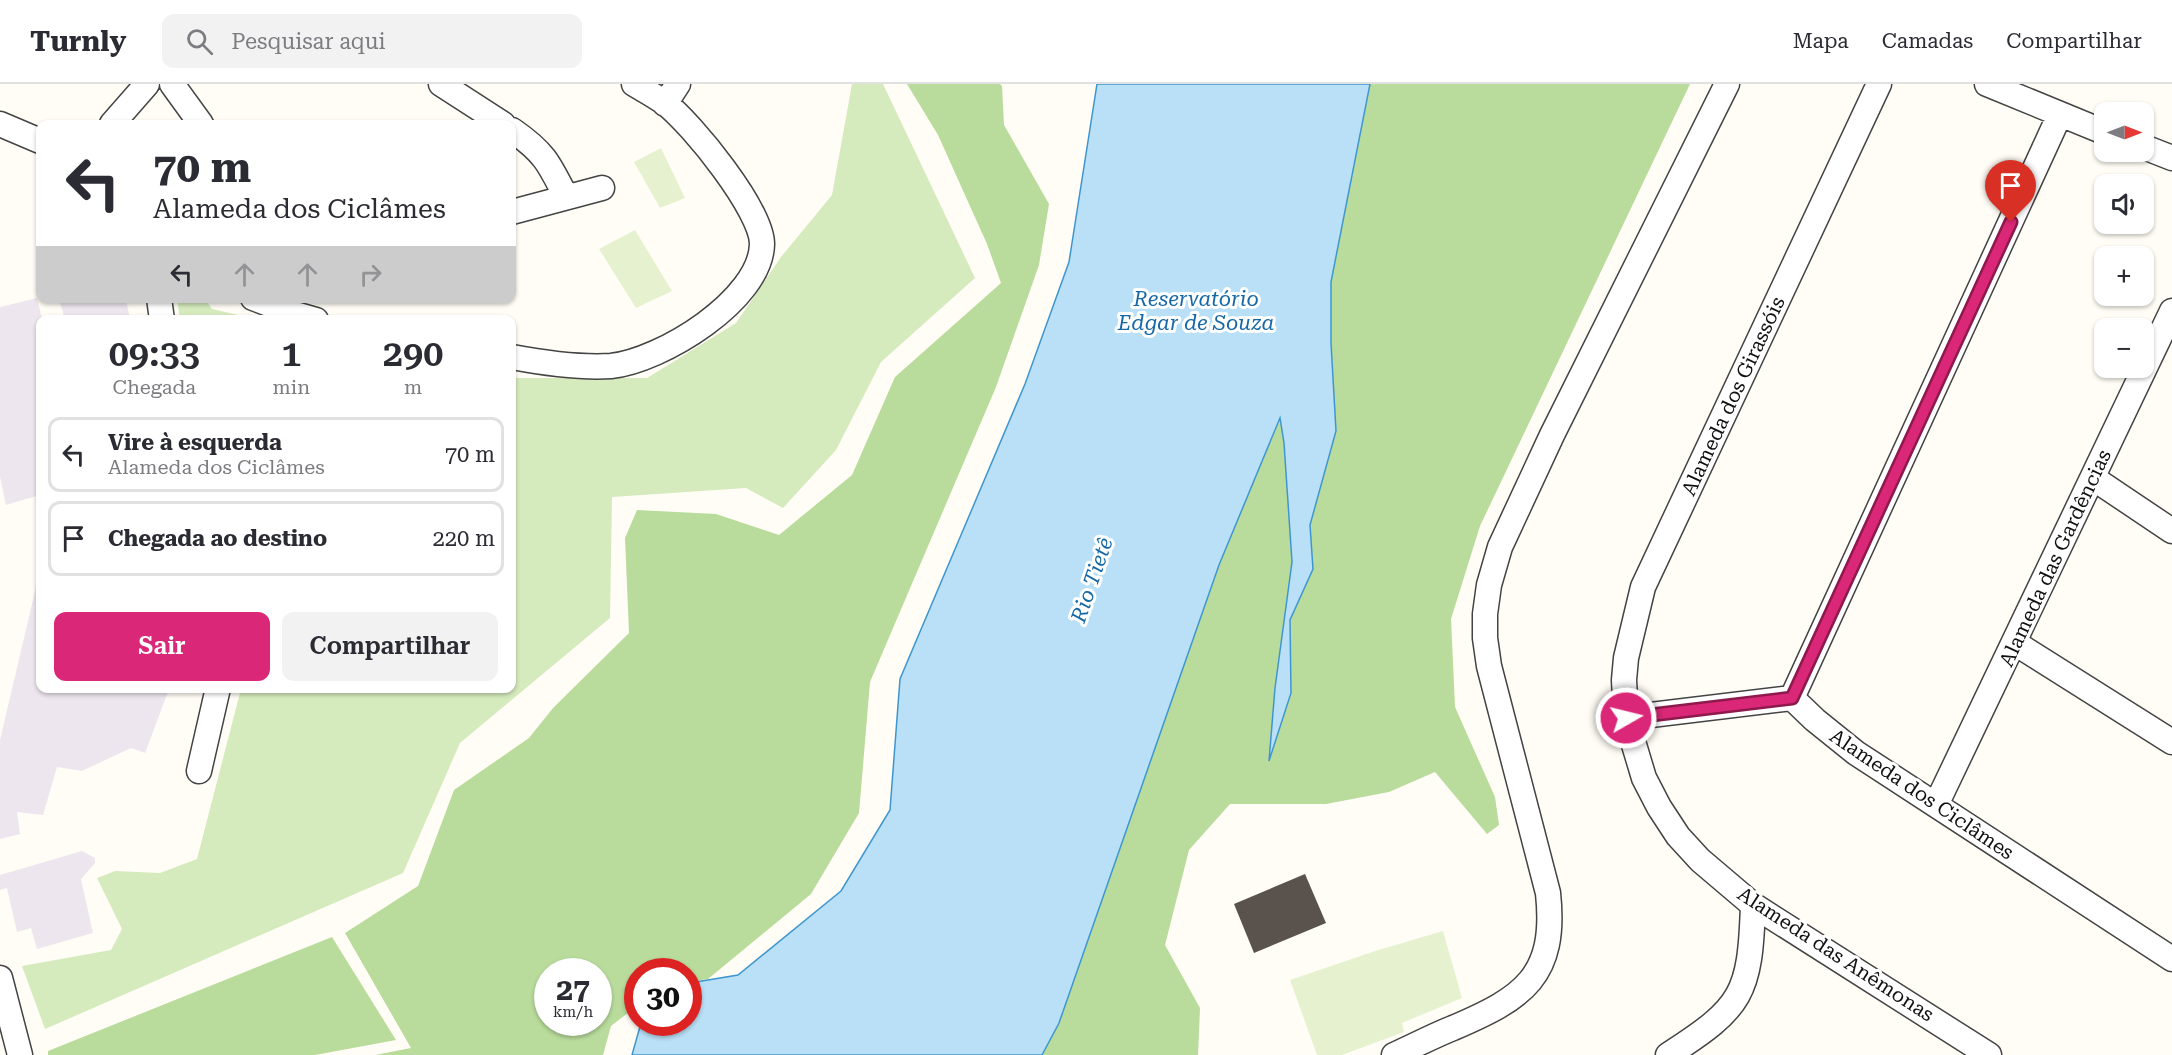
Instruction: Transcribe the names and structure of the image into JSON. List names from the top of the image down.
{
  "streets": {
    "street": [
      "Alameda dos Girassóis",
      "Alameda das Gardências",
      "Alameda dos Ciclâmes",
      "Alameda das Anêmonas"
    ]
  },
  "crossings": [
    ["Alameda dos Girassóis", "Alameda das Anêmonas"],
    ["Alameda das Gardências", "Alameda dos Ciclâmes"]
  ],
  "water": ["Reservatório Edgar de Souza", "Rio Tietê"],
  "north": "right",
  "page": {
    "header": "Turnly",
    "search": "Pesquisar aqui",
    "nav": ["Mapa", "Camadas", "Compartilhar"],
    "map_buttons": ["+", "−"],
    "turn": ["70 m", "Alameda dos Ciclâmes"],
    "eta": [
      "09:33",
      "Chegada",
      "1",
      "min",
      "290",
      "m"
    ],
    "list": [
      {
        "name": "Vire à esquerda",
        "note": "Alameda dos Ciclâmes",
        "value": "70 m"
      },
      {
        "name": "Chegada ao destino",
        "value": "220 m"
      }
    ],
    "buttons": ["Sair", "Compartilhar"],
    "speed": "27 km/h",
    "limit": "30"
  }
}
